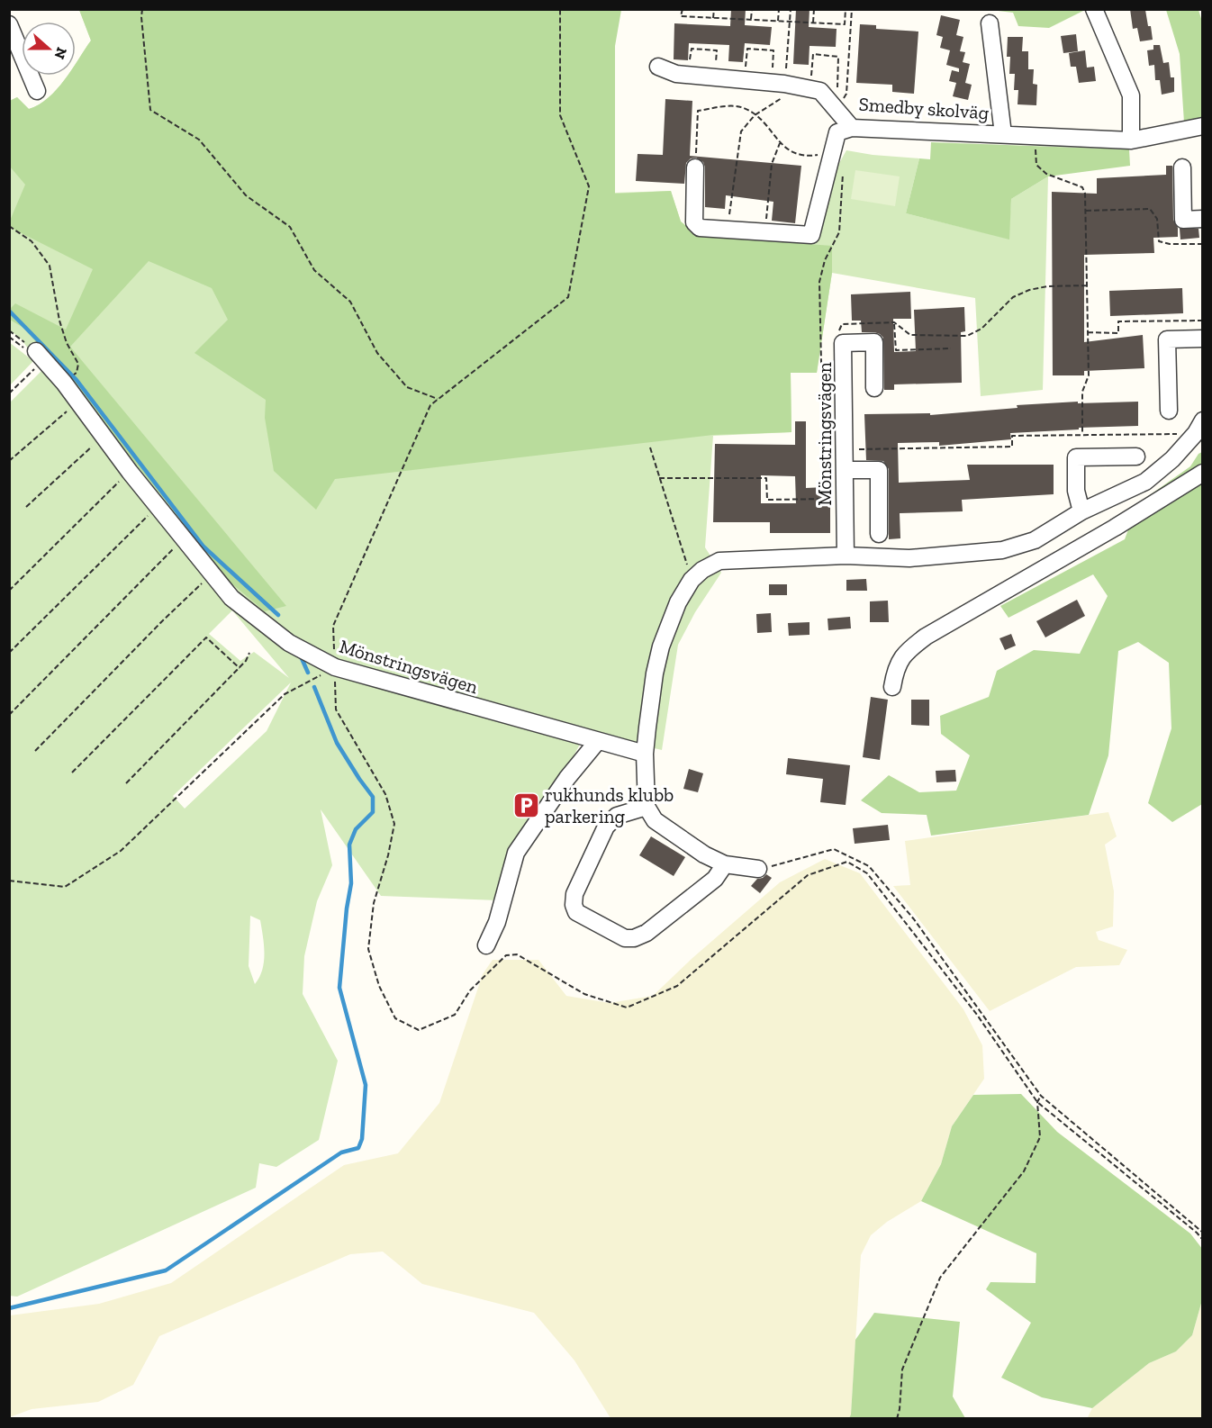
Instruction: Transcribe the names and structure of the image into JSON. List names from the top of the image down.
{
  "streets": {
    "street": ["Smedby skolväg", "Mönstringsvägen"]
  },
  "places": {
    "parking": ["rukhunds klubb parkering"]
  },
  "north": "right"
}
